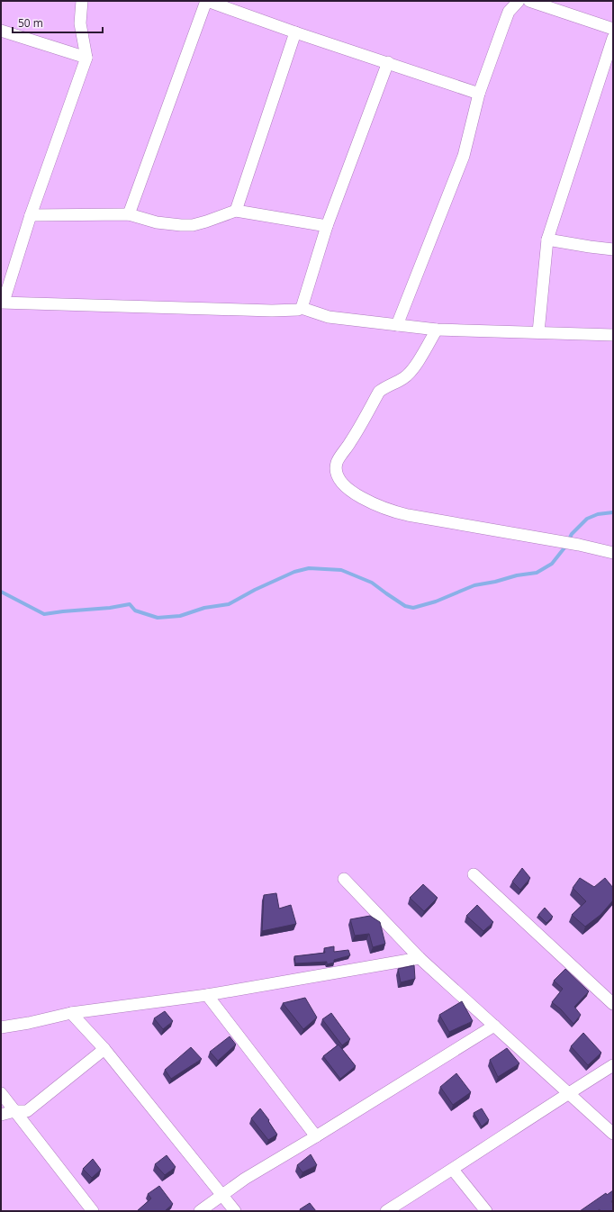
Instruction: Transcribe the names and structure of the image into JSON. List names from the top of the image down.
{
  "scale_bar": "50 m"
}
